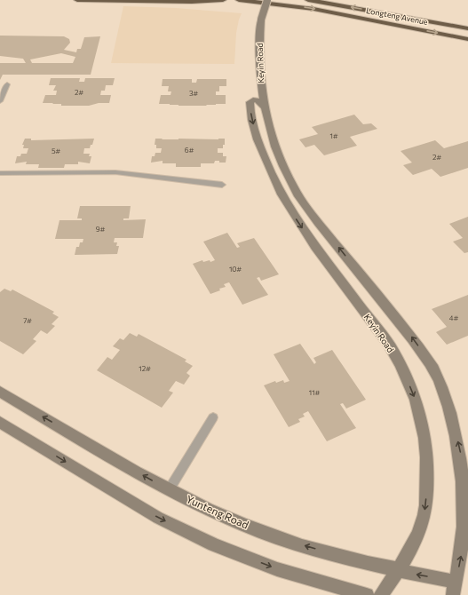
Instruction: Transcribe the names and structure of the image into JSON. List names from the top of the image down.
{
  "streets": {
    "highway": ["Longteng Avenue"],
    "street": ["Keyin Road", "Yunteng Road"]
  },
  "crossings": [
    ["Keyin Road", "Yunteng Road"]
  ],
  "house_numbers": [
    "2#",
    "3#",
    "1#",
    "6#",
    "5#",
    "2#",
    "9#",
    "10#",
    "4#",
    "7#",
    "12#",
    "11#"
  ]
}
